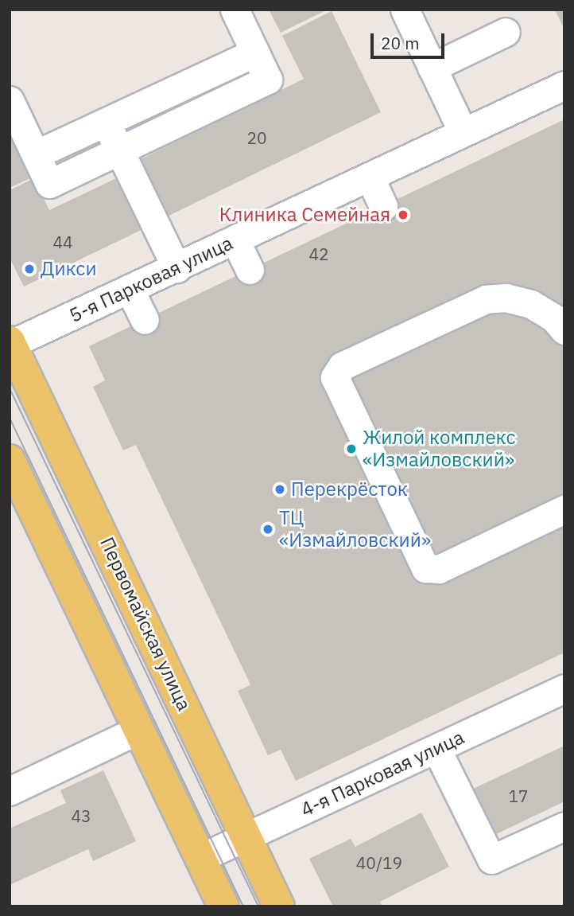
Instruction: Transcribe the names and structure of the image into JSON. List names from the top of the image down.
{
  "streets": {
    "main road": ["Первомайская улица"],
    "street": ["5-я Парковая улица", "4-я Парковая улица"]
  },
  "crossings": [
    ["5-я Парковая улица", "Первомайская улица"],
    ["Первомайская улица", "4-я Парковая улица"]
  ],
  "places": [
    "Клиника Семейная",
    "Дикси",
    "Жилой комплекс «Измайловский»",
    "Перекрёсток",
    "ТЦ «Измайловский»"
  ],
  "house_numbers": [
    "20",
    "44",
    "42",
    "17",
    "43",
    "40/19"
  ],
  "scale_bar": "20 m"
}
